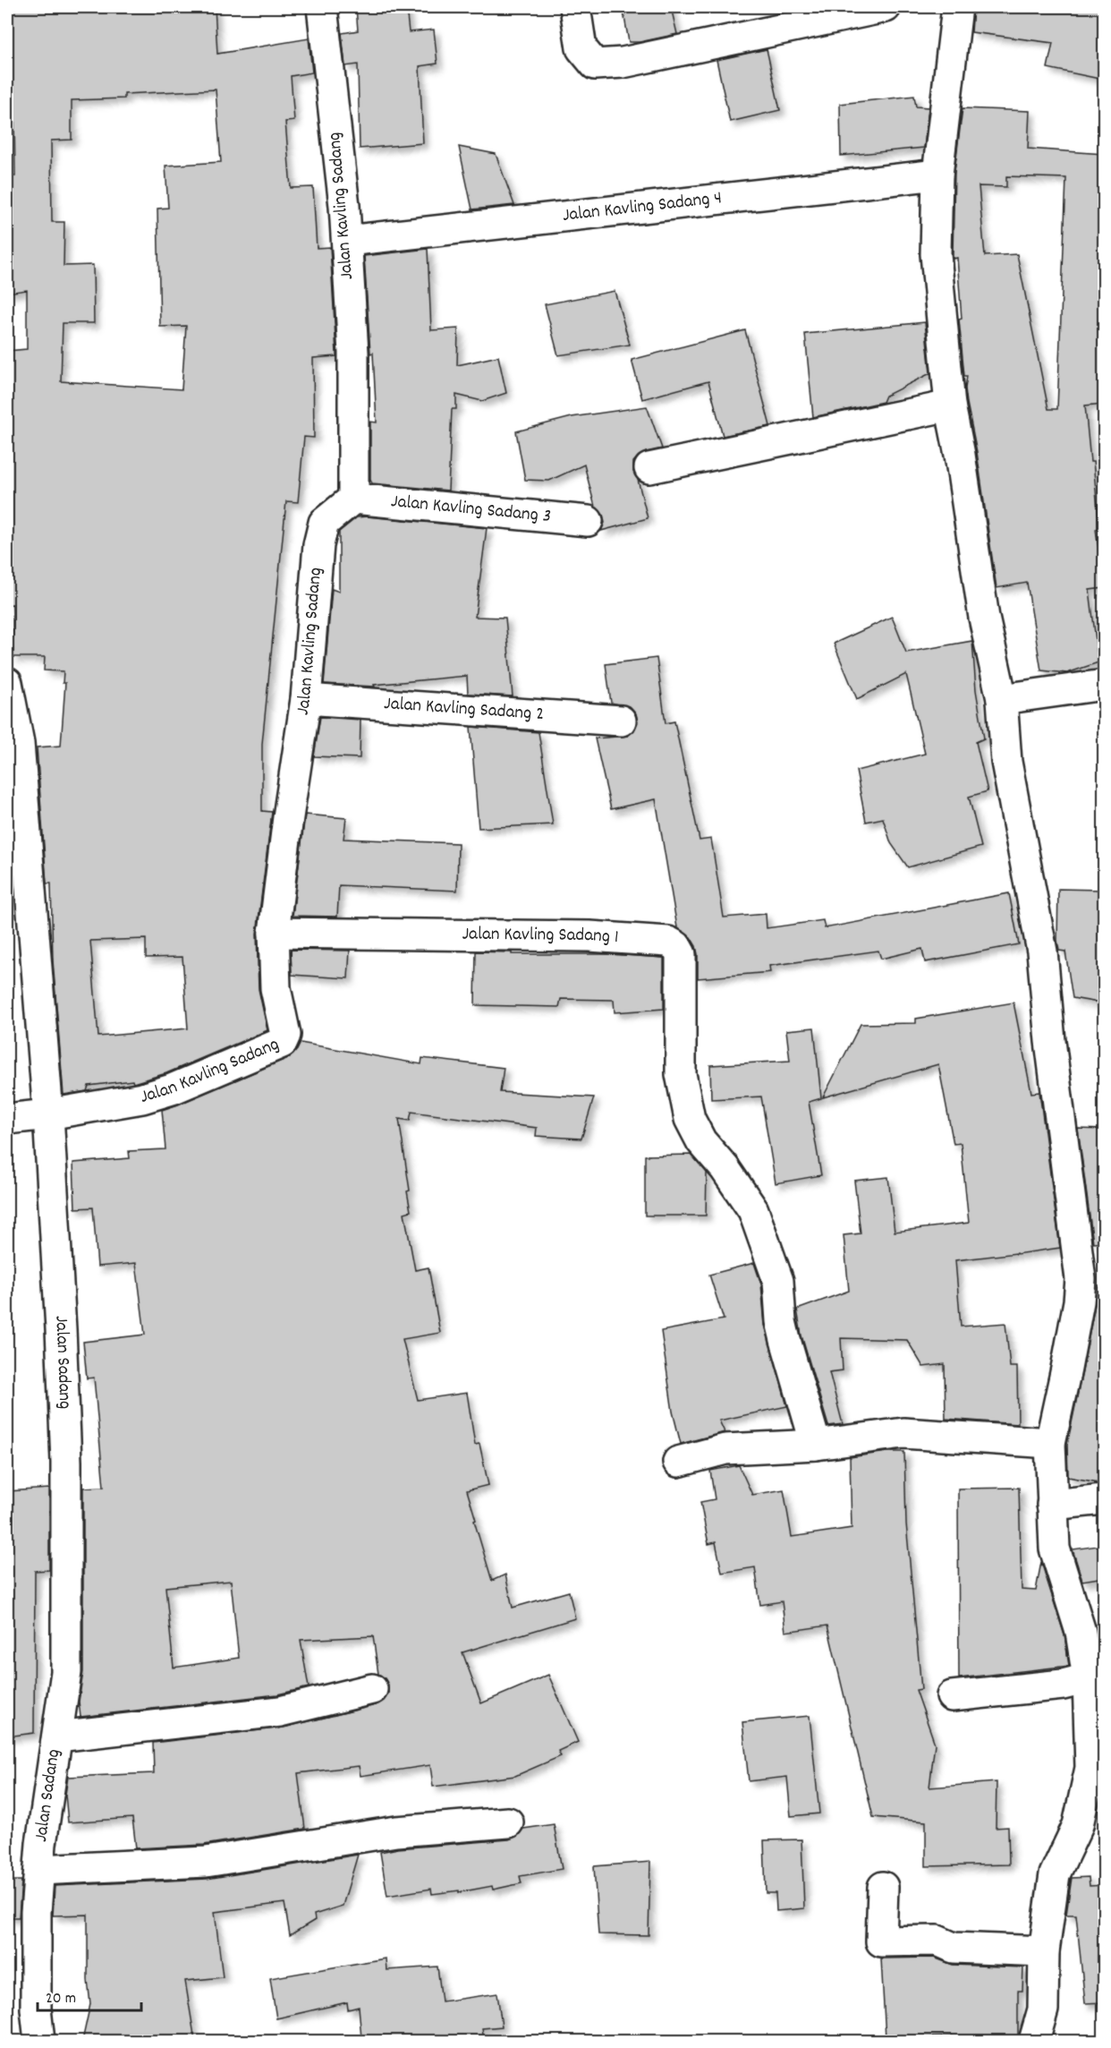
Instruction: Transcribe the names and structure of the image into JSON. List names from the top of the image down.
{
  "streets": {
    "street": [
      "Jalan Kavling Sadang",
      "Jalan Kavling Sadang 4",
      "Jalan Kavling Sadang 3",
      "Jalan Kavling Sadang 2",
      "Jalan Kavling Sadang 1",
      "Jalan Sadang"
    ]
  },
  "crossings": [
    ["Jalan Kavling Sadang", "Jalan Kavling Sadang 4"],
    ["Jalan Kavling Sadang", "Jalan Kavling Sadang 3"],
    ["Jalan Kavling Sadang", "Jalan Kavling Sadang 2"],
    ["Jalan Kavling Sadang", "Jalan Kavling Sadang 1"],
    ["Jalan Kavling Sadang", "Jalan Sadang"]
  ],
  "scale_bar": "20 m"
}
